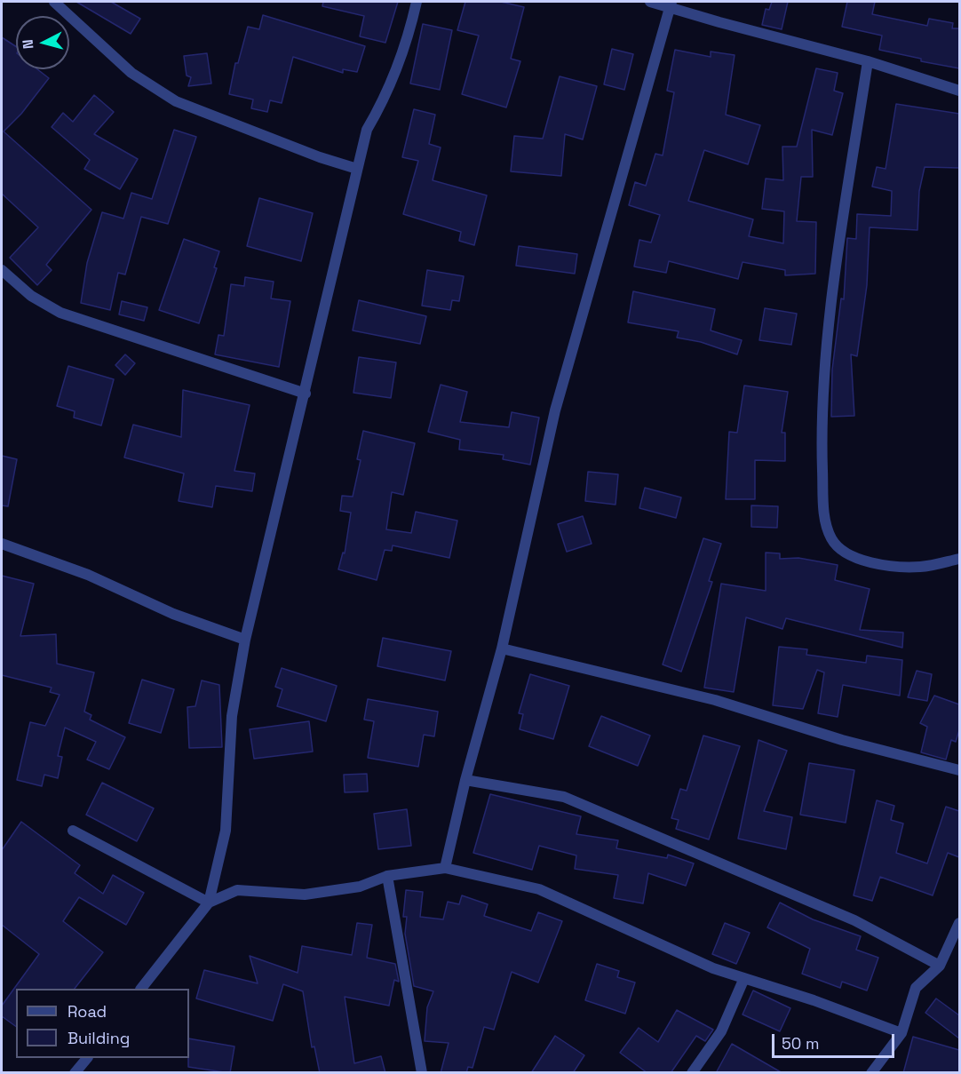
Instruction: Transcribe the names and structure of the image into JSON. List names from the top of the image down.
{
  "legend": ["Road", "Building"],
  "scale_bar": "50 m",
  "north": "left"
}
